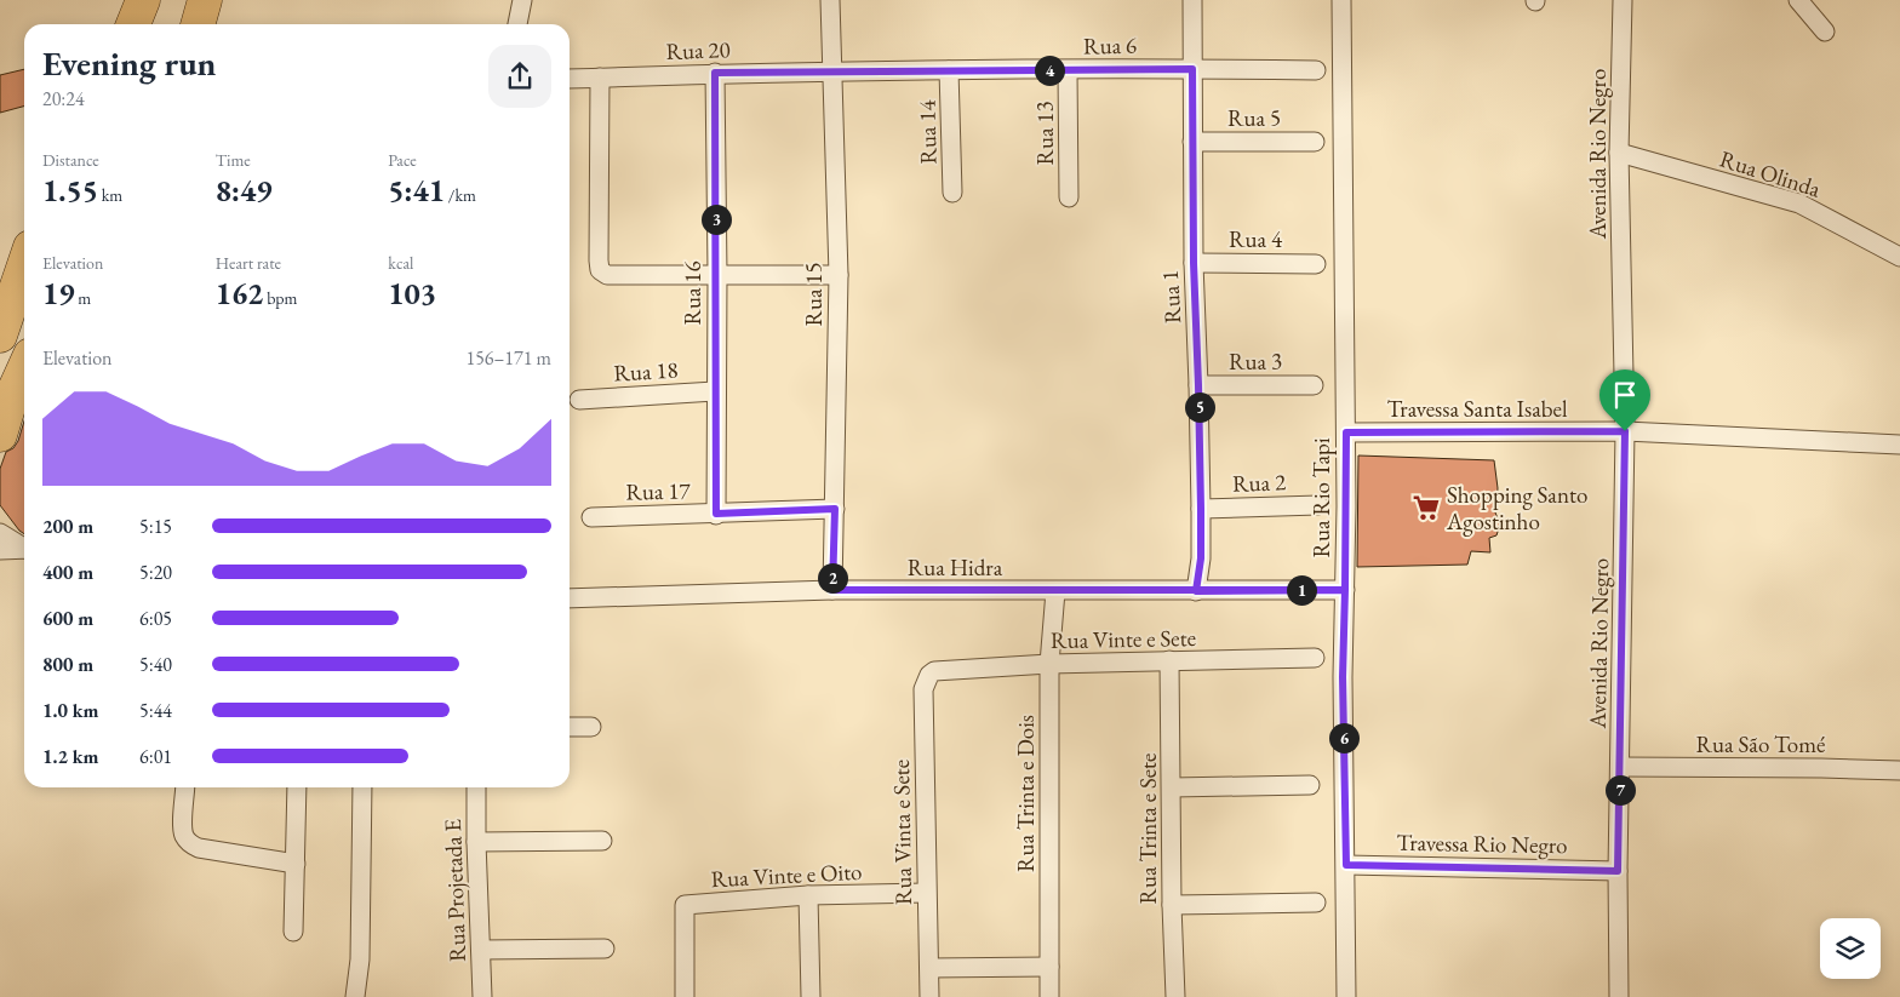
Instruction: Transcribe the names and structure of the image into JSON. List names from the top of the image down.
{
  "streets": {
    "street": [
      "Rua 6",
      "Rua 20",
      "Rua 5",
      "Rua 14",
      "Rua 13",
      "Avenida Rio Negro",
      "Rua Olinda",
      "Rua 4",
      "Rua 16",
      "Rua 15",
      "Rua 1",
      "Rua 3",
      "Rua 18",
      "Travessa Santa Isabel",
      "Rua 2",
      "Rua 17",
      "Rua Rio Tapi",
      "Rua Hidra",
      "Rua Vinte e Sete",
      "Rua São Tomé",
      "Rua Trinta e Dois",
      "Rua Trinta e Sete",
      "Rua Vinta e Sete",
      "Travessa Rio Negro",
      "Rua Vinte e Oito",
      "Rua Projetada E"
    ]
  },
  "crossings": [
    ["Rua 6", "Rua 20"],
    ["Rua 6", "Rua 14"],
    ["Rua 6", "Rua 13"],
    ["Rua 6", "Rua 15"],
    ["Rua 6", "Rua 1"],
    ["Rua 20", "Rua 16"],
    ["Rua 20", "Rua 15"],
    ["Rua 5", "Rua 1"],
    ["Avenida Rio Negro", "Rua Olinda"],
    ["Avenida Rio Negro", "Travessa Santa Isabel"],
    ["Avenida Rio Negro", "Rua São Tomé"],
    ["Avenida Rio Negro", "Travessa Rio Negro"],
    ["Rua 4", "Rua 1"],
    ["Rua 16", "Rua 18"],
    ["Rua 16", "Rua 17"],
    ["Rua 15", "Rua 17"],
    ["Rua 15", "Rua Hidra"],
    ["Rua 1", "Rua 3"],
    ["Rua 1", "Rua 2"],
    ["Rua 1", "Rua Hidra"],
    ["Travessa Santa Isabel", "Rua Rio Tapi"],
    ["Rua Rio Tapi", "Rua Hidra"],
    ["Rua Rio Tapi", "Travessa Rio Negro"],
    ["Rua Hidra", "Rua Trinta e Dois"],
    ["Rua Vinte e Sete", "Rua Trinta e Dois"],
    ["Rua Vinte e Sete", "Rua Trinta e Sete"],
    ["Rua Vinte e Sete", "Rua Vinta e Sete"],
    ["Rua Vinta e Sete", "Rua Vinte e Oito"]
  ],
  "places": {
    "supermarket": ["Shopping Santo Agostinho"]
  },
  "page": {
    "heading": ["Evening run", "20:24"],
    "pins": [
      "4",
      "3",
      "5",
      "2",
      "1",
      "6",
      "7"
    ],
    "stats": [
      ["Distance", "1.55 km"],
      ["Time", "8:49"],
      ["Pace", "5:41 /km"],
      ["Elevation", "19 m"],
      ["Heart rate", "162 bpm"],
      ["kcal", "103"]
    ],
    "chart": ["Elevation", "156–171 m"],
    "list": [
      {
        "name": "200 m",
        "note": "5:15"
      },
      {
        "name": "400 m",
        "note": "5:20"
      },
      {
        "name": "600 m",
        "note": "6:05"
      },
      {
        "name": "800 m",
        "note": "5:40"
      },
      {
        "name": "1.0 km",
        "note": "5:44"
      },
      {
        "name": "1.2 km",
        "note": "6:01"
      }
    ]
  }
}
